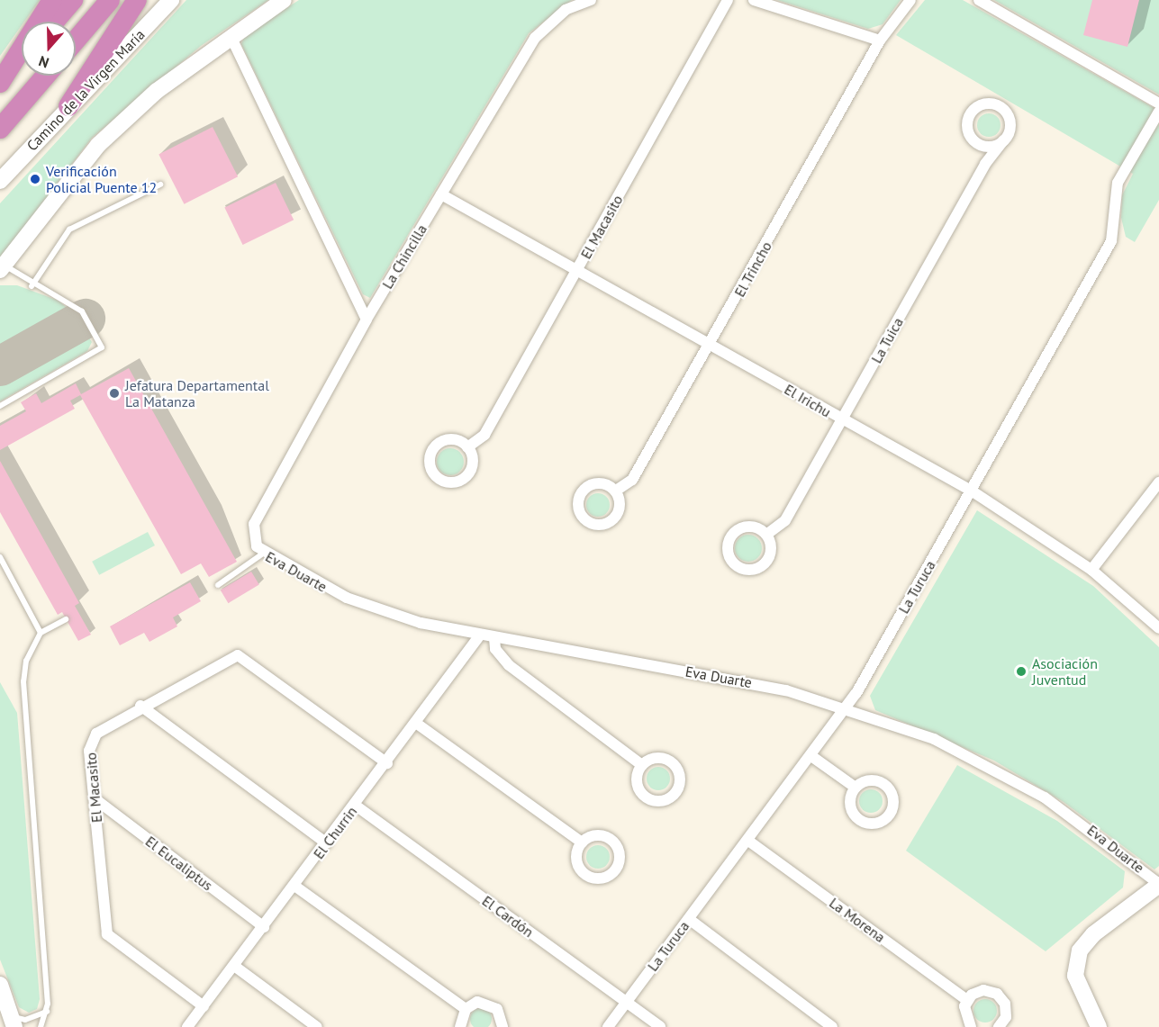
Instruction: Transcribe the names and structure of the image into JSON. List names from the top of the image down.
{
  "streets": {
    "street": [
      "Camino de la Virgen María",
      "El Macasito",
      "La Chincilla",
      "El Trincho",
      "La Tuica",
      "El Irichu",
      "Eva Duarte",
      "La Turuca",
      "El Churrin",
      "El Eucaliptus",
      "El Cardón",
      "La Morena"
    ]
  },
  "crossings": [
    ["El Macasito", "El Irichu"],
    ["El Macasito", "El Churrin"],
    ["El Macasito", "El Eucaliptus"],
    ["La Chincilla", "El Irichu"],
    ["La Chincilla", "Eva Duarte"],
    ["El Trincho", "El Irichu"],
    ["La Tuica", "El Irichu"],
    ["El Irichu", "La Turuca"],
    ["Eva Duarte", "La Turuca"],
    ["Eva Duarte", "El Churrin"],
    ["La Turuca", "El Cardón"],
    ["La Turuca", "La Morena"],
    ["El Churrin", "El Eucaliptus"],
    ["El Churrin", "El Cardón"]
  ],
  "places": ["Verificación Policial Puente 12", "Jefatura Departamental La Matanza", "Asociación Juventud"],
  "north": "bottom"
}
